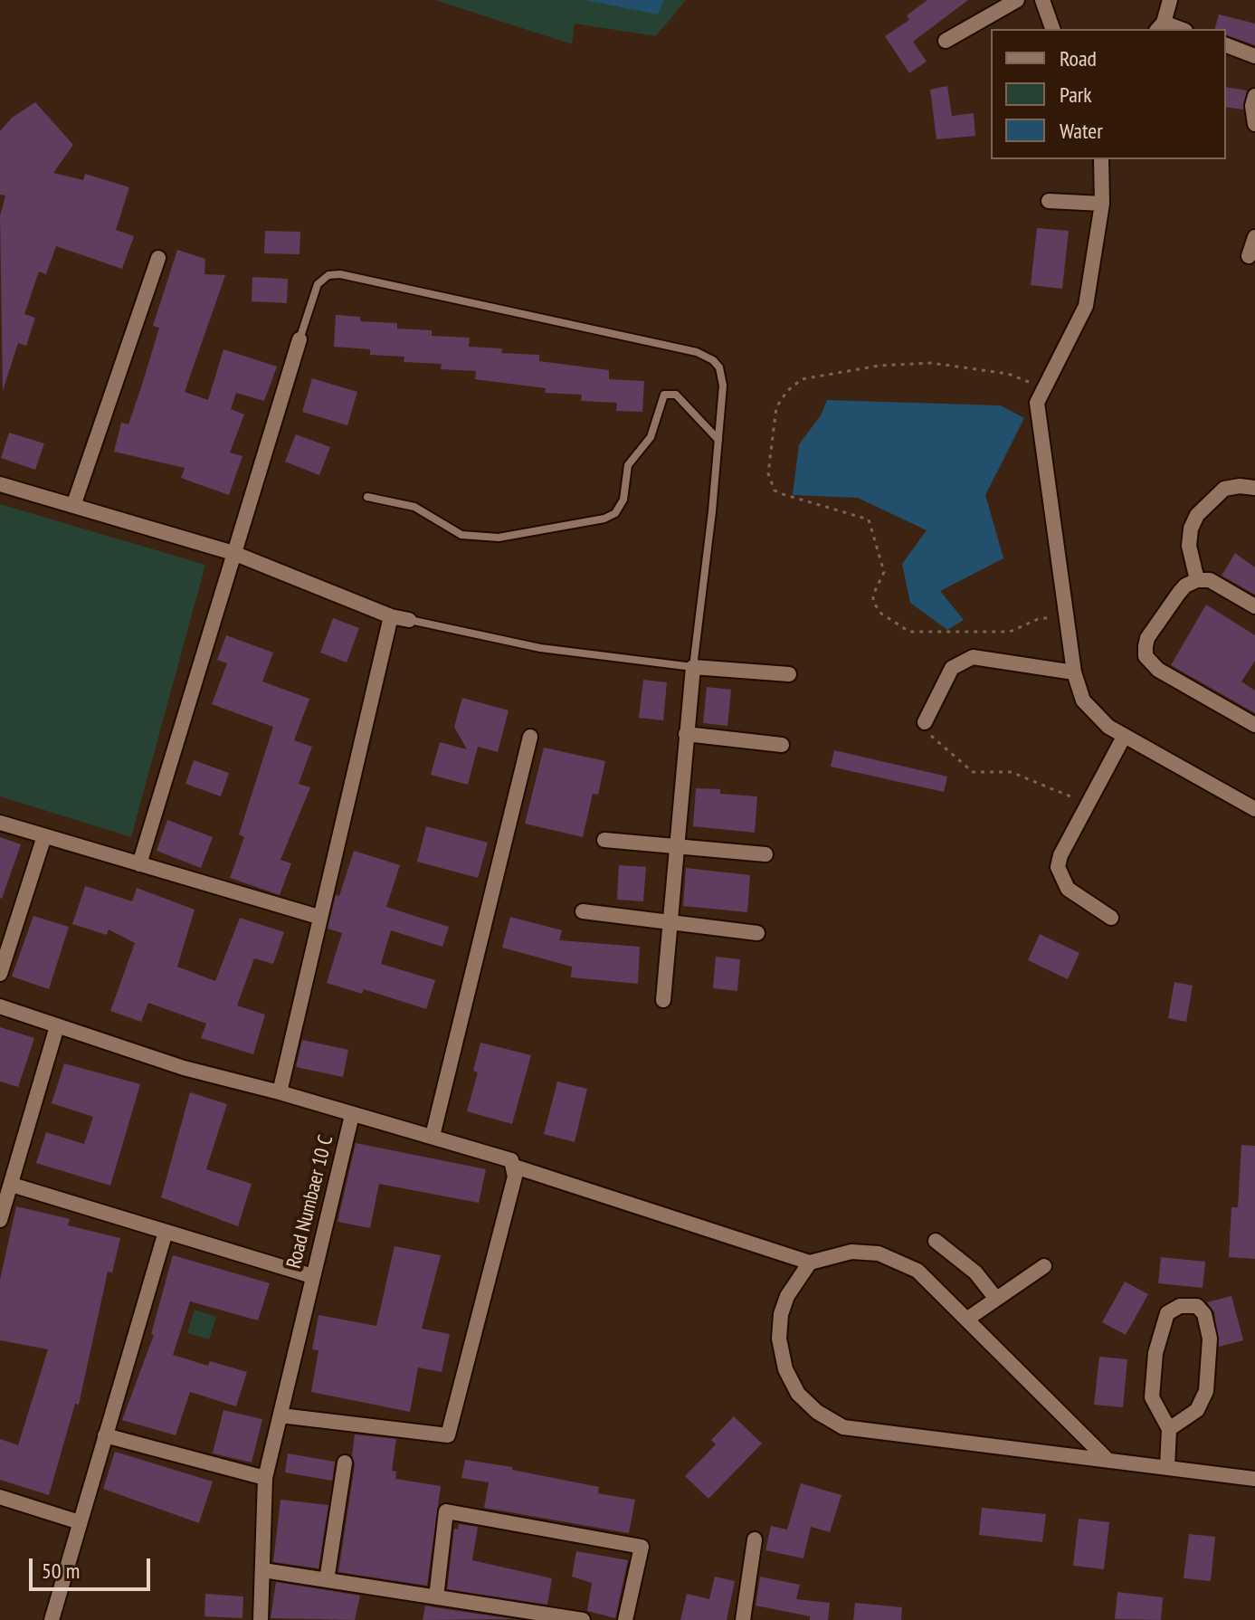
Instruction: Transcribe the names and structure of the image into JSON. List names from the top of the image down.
{
  "streets": {
    "street": ["Road Numbaer 10 C"]
  },
  "legend": ["Road", "Park", "Water"],
  "scale_bar": "50 m"
}
